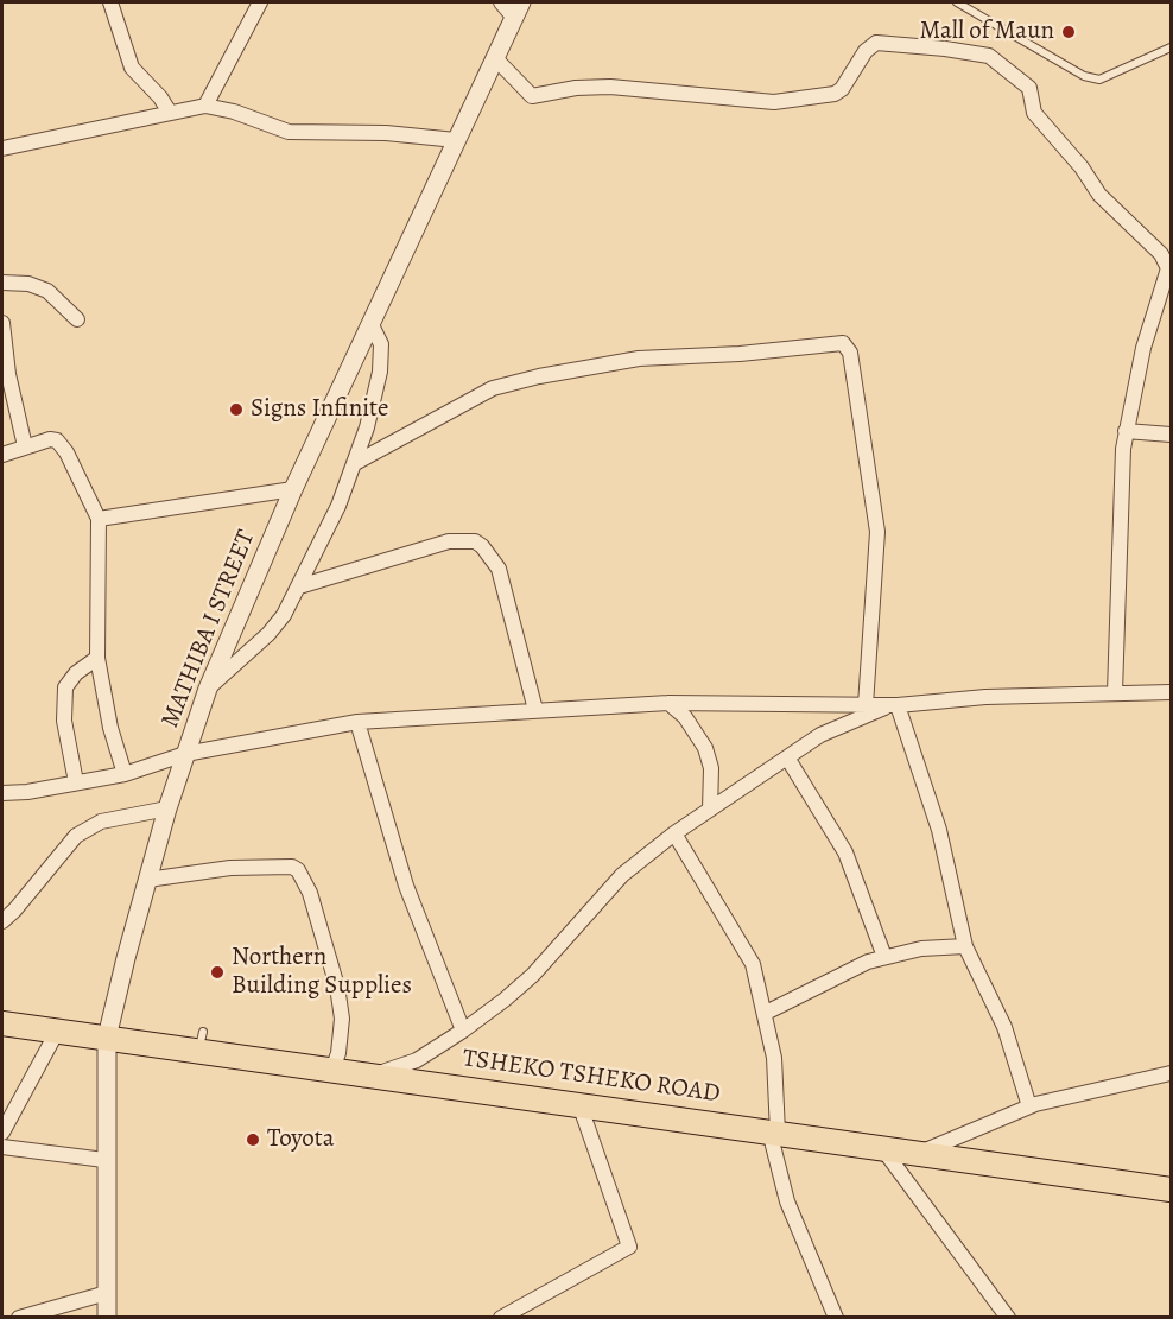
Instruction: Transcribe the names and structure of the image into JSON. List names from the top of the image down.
{
  "streets": {
    "highway": ["TSHEKO TSHEKO ROAD"],
    "street": ["MATHIBA I STREET"]
  },
  "crossings": [
    ["MATHIBA I STREET", "TSHEKO TSHEKO ROAD"]
  ],
  "places": [
    "Mall of Maun",
    "Signs Infinite",
    "Northern Building Supplies",
    "Toyota"
  ]
}
